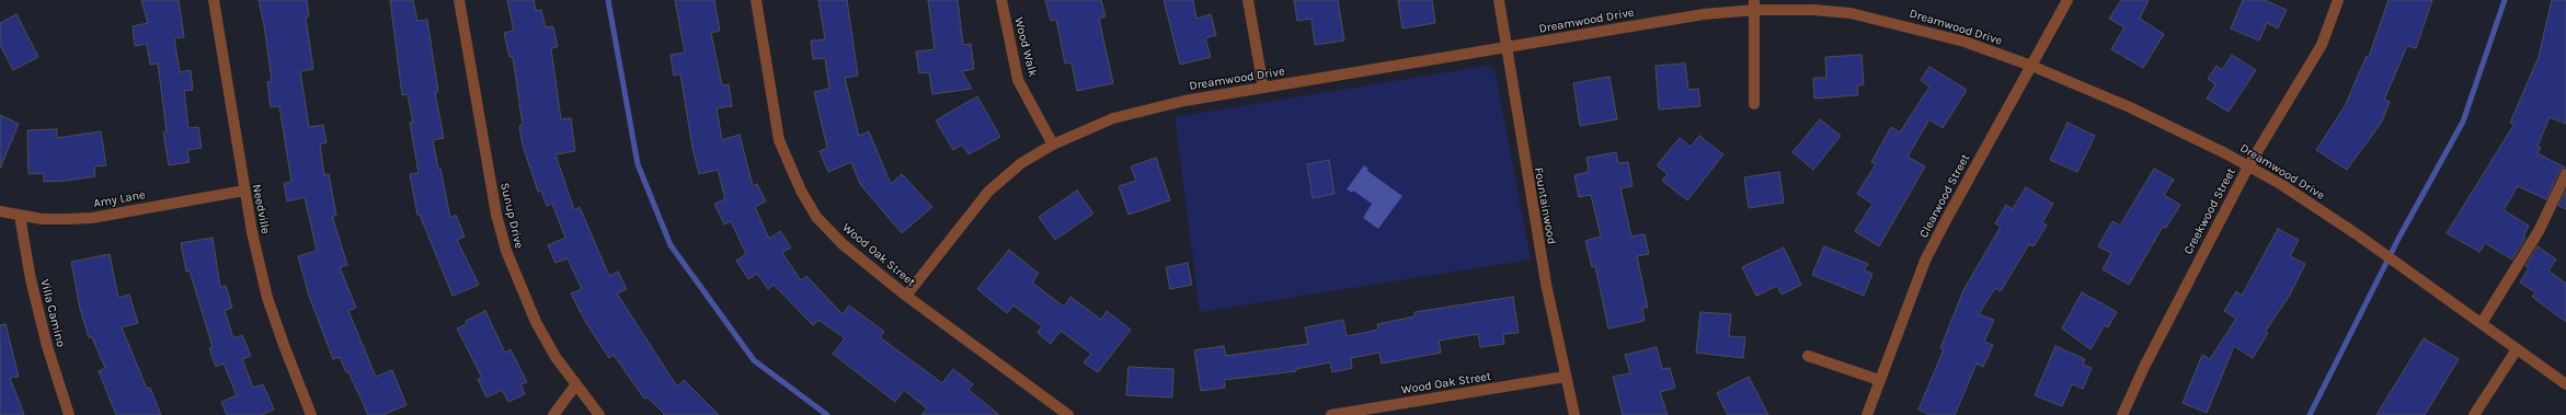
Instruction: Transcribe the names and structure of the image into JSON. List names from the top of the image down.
{
  "streets": {
    "street": [
      "Dreamwood Drive",
      "Wood Walk",
      "Clearwood Street",
      "Amy Lane",
      "Fountainwood",
      "Needville",
      "Creekwood Street",
      "Sunup Drive",
      "Wood Oak Street",
      "Villa Camino"
    ]
  },
  "crossings": [
    ["Dreamwood Drive", "Wood Walk"],
    ["Dreamwood Drive", "Clearwood Street"],
    ["Dreamwood Drive", "Fountainwood"],
    ["Dreamwood Drive", "Creekwood Street"],
    ["Dreamwood Drive", "Wood Oak Street"],
    ["Amy Lane", "Needville"],
    ["Amy Lane", "Villa Camino"],
    ["Fountainwood", "Wood Oak Street"]
  ]
}
